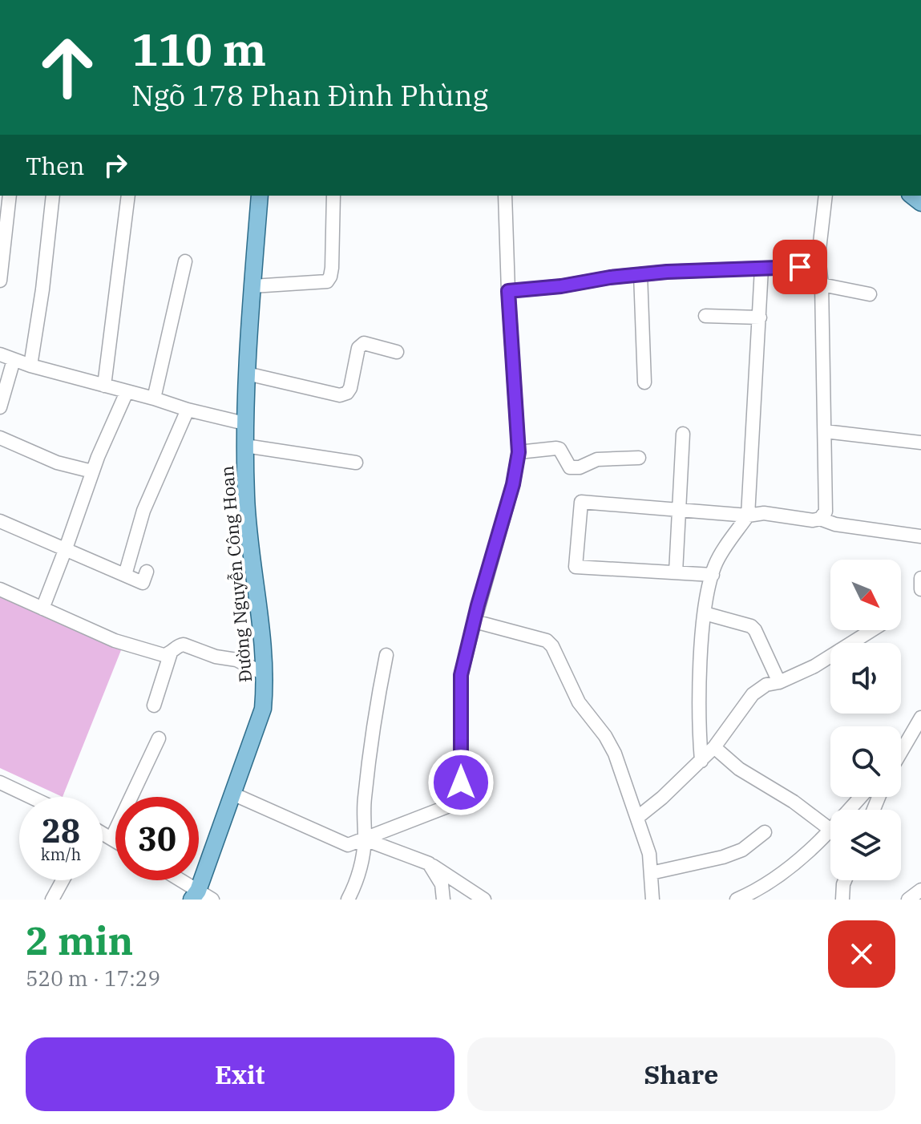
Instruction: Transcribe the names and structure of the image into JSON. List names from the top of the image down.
{
  "streets": {
    "main road": ["Đường Nguyễn Công Hoan"]
  },
  "north": "bottom right",
  "page": {
    "turn": ["110 m", "Ngõ 178 Phan Đình Phùng"],
    "then": "Then",
    "speed": "28 km/h",
    "limit": "30",
    "heading": ["2 min", "520 m · 17:29"],
    "buttons": ["Exit", "Share"]
  }
}
